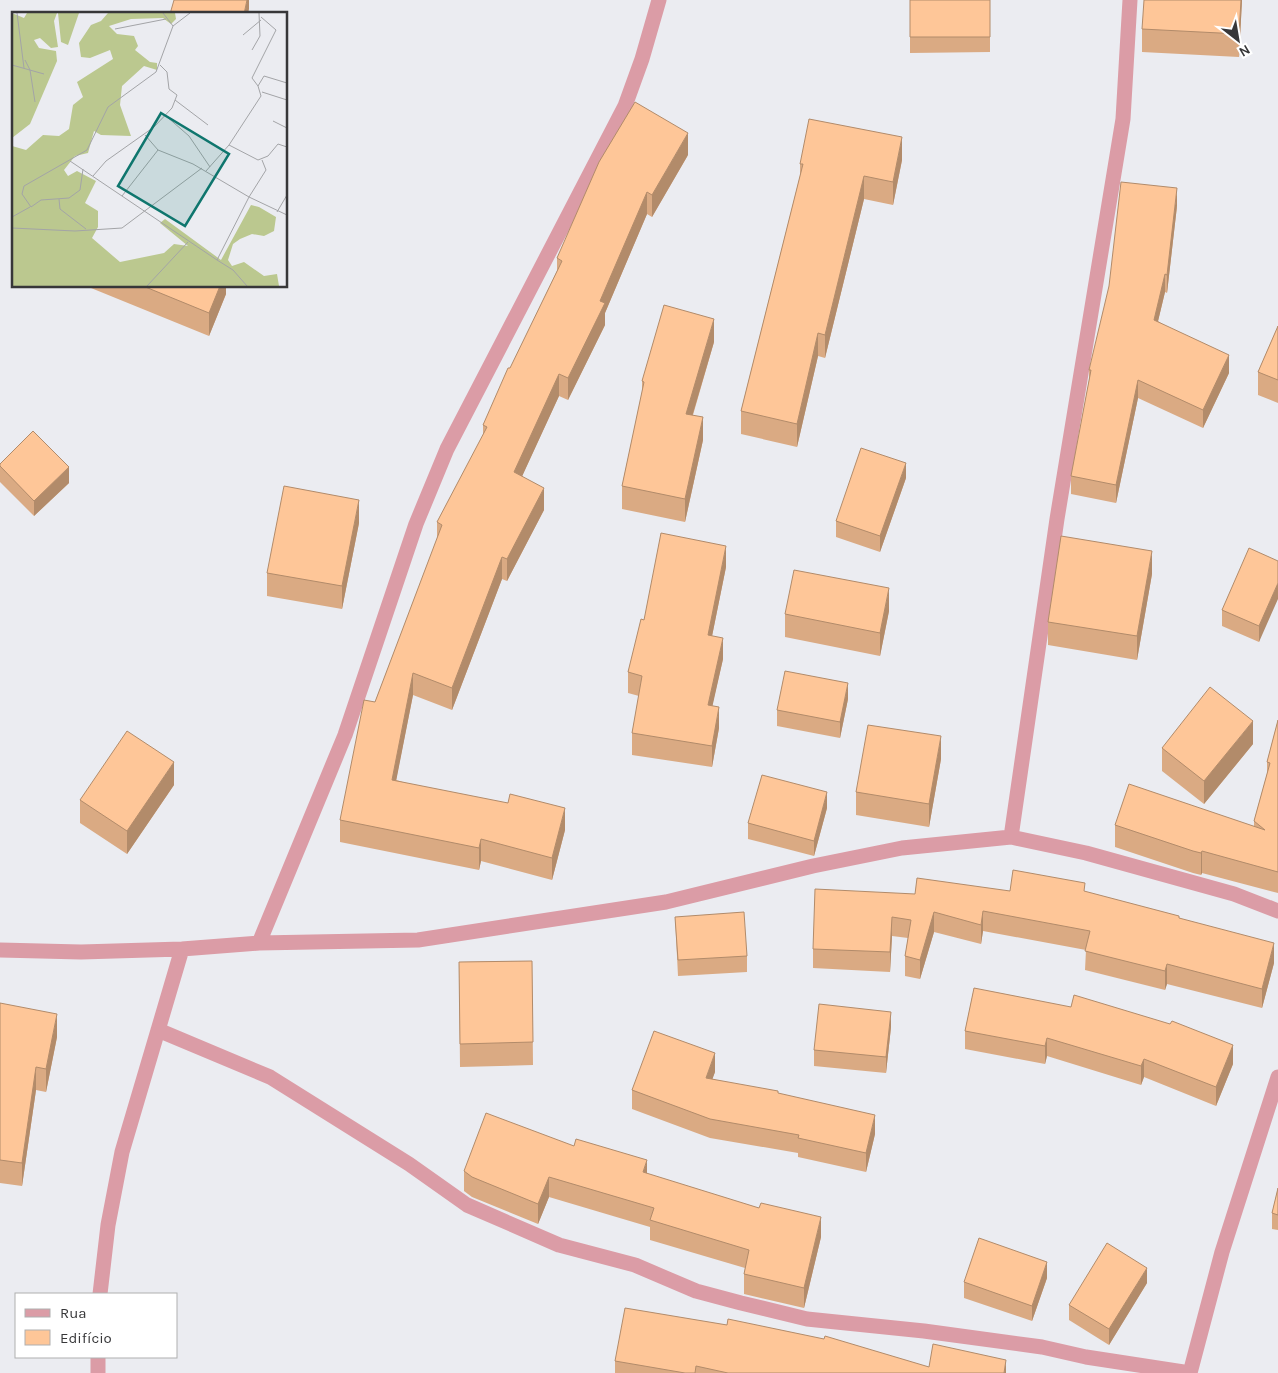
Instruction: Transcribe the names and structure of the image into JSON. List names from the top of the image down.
{
  "legend": ["Rua", "Edifício"],
  "north": "bottom right"
}
